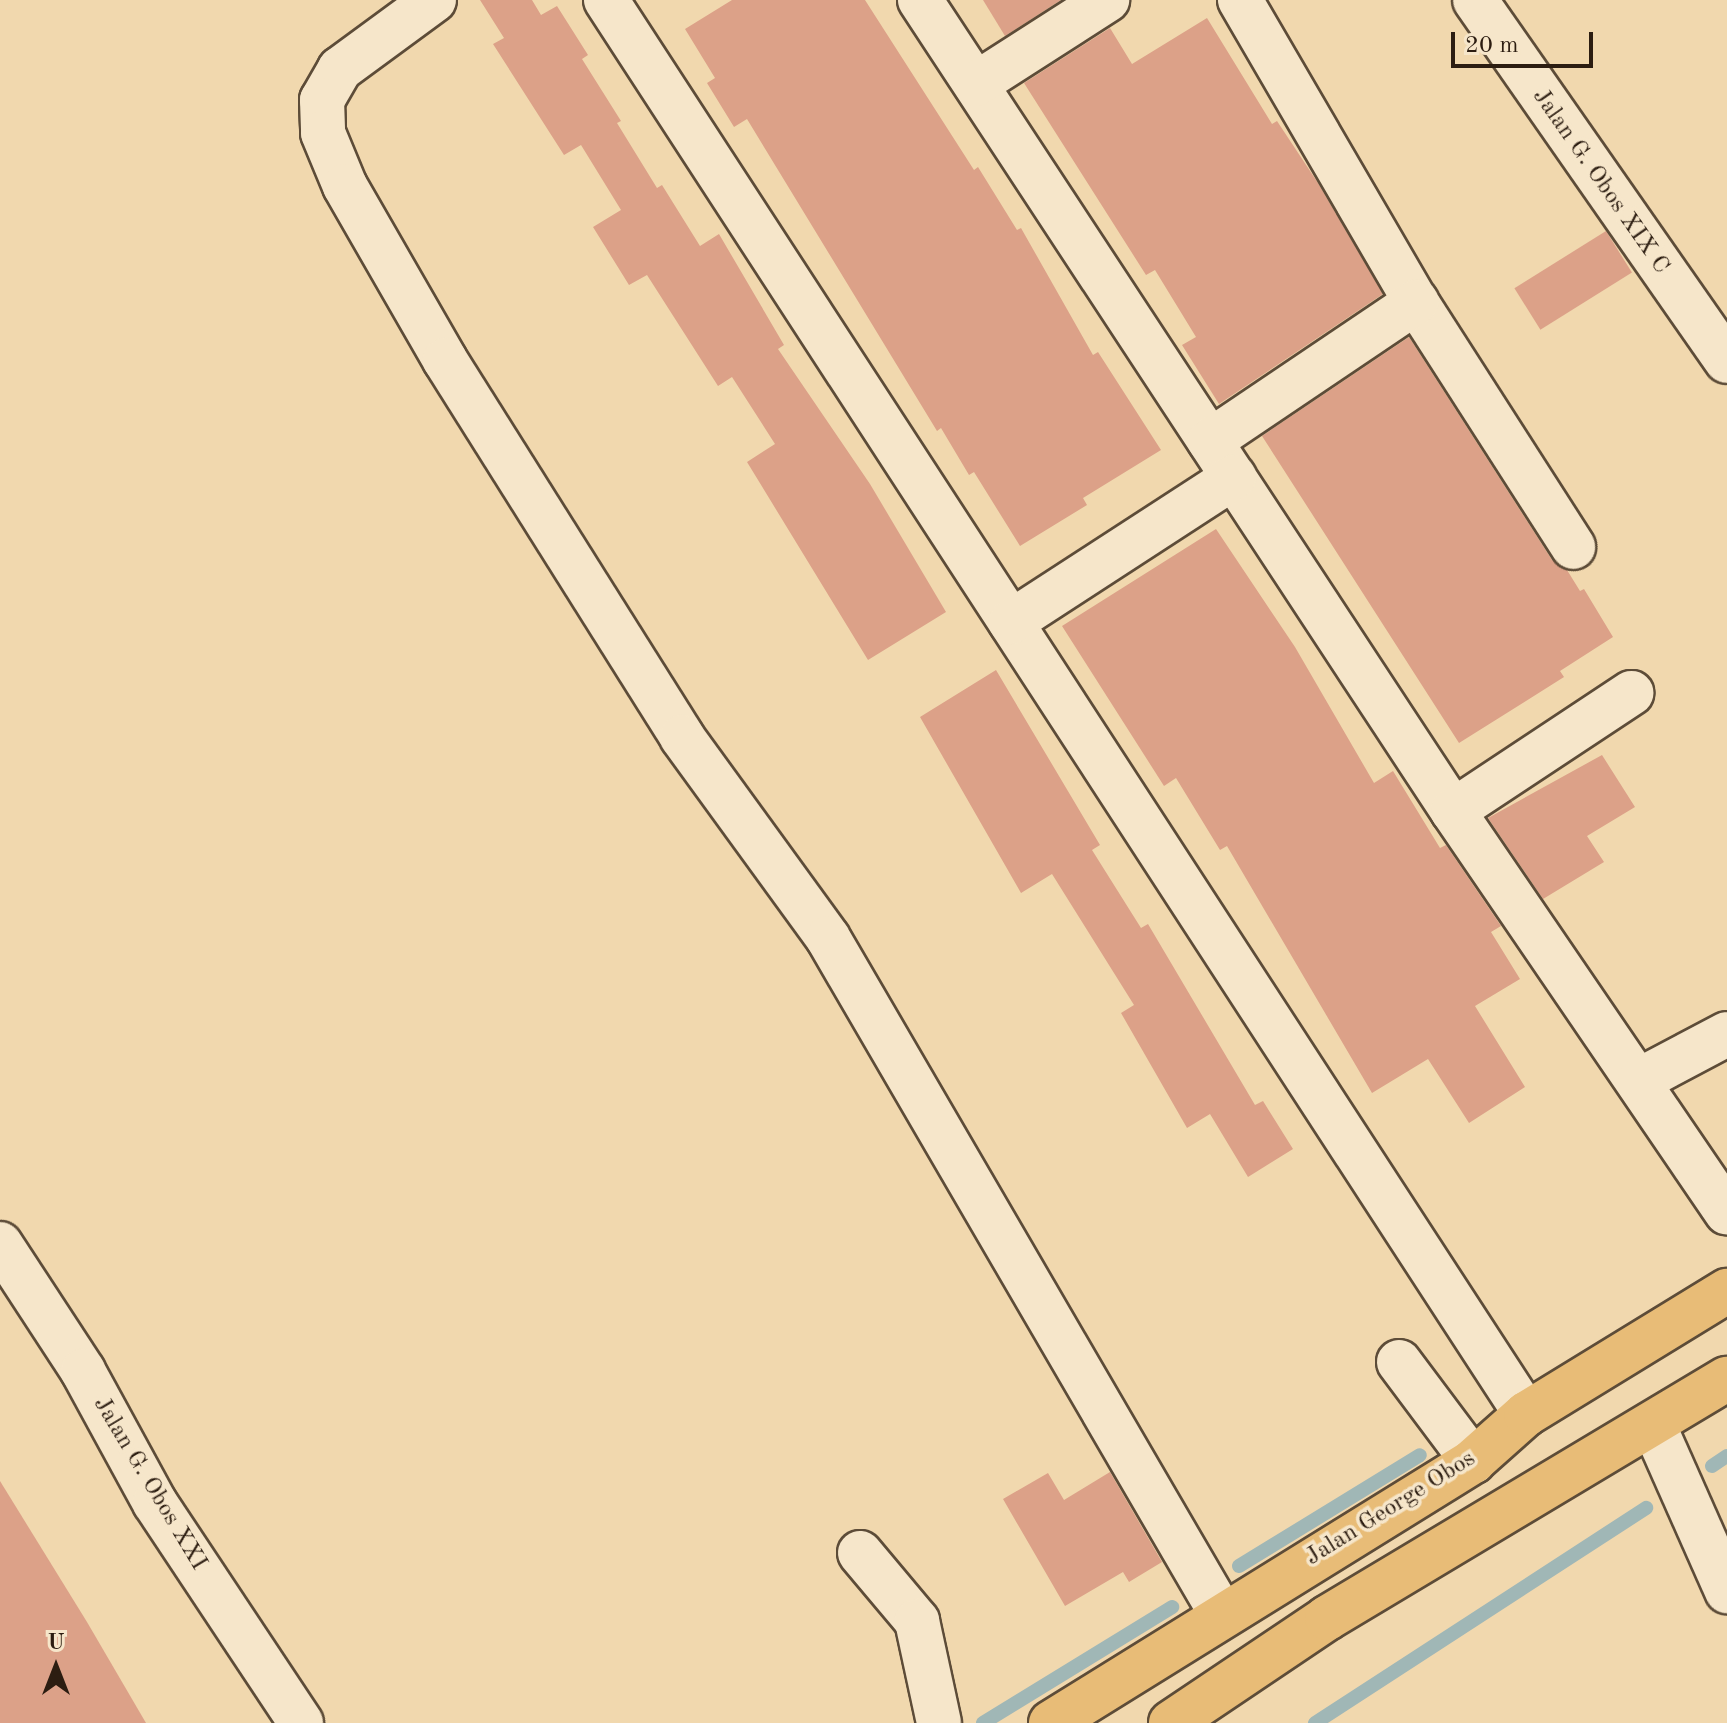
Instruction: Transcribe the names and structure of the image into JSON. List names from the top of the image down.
{
  "streets": {
    "main road": ["Jalan George Obos"],
    "street": ["Jalan G. Obos XIX C", "Jalan G. Obos XXI"]
  },
  "scale_bar": "20 m",
  "north": "top"
}
